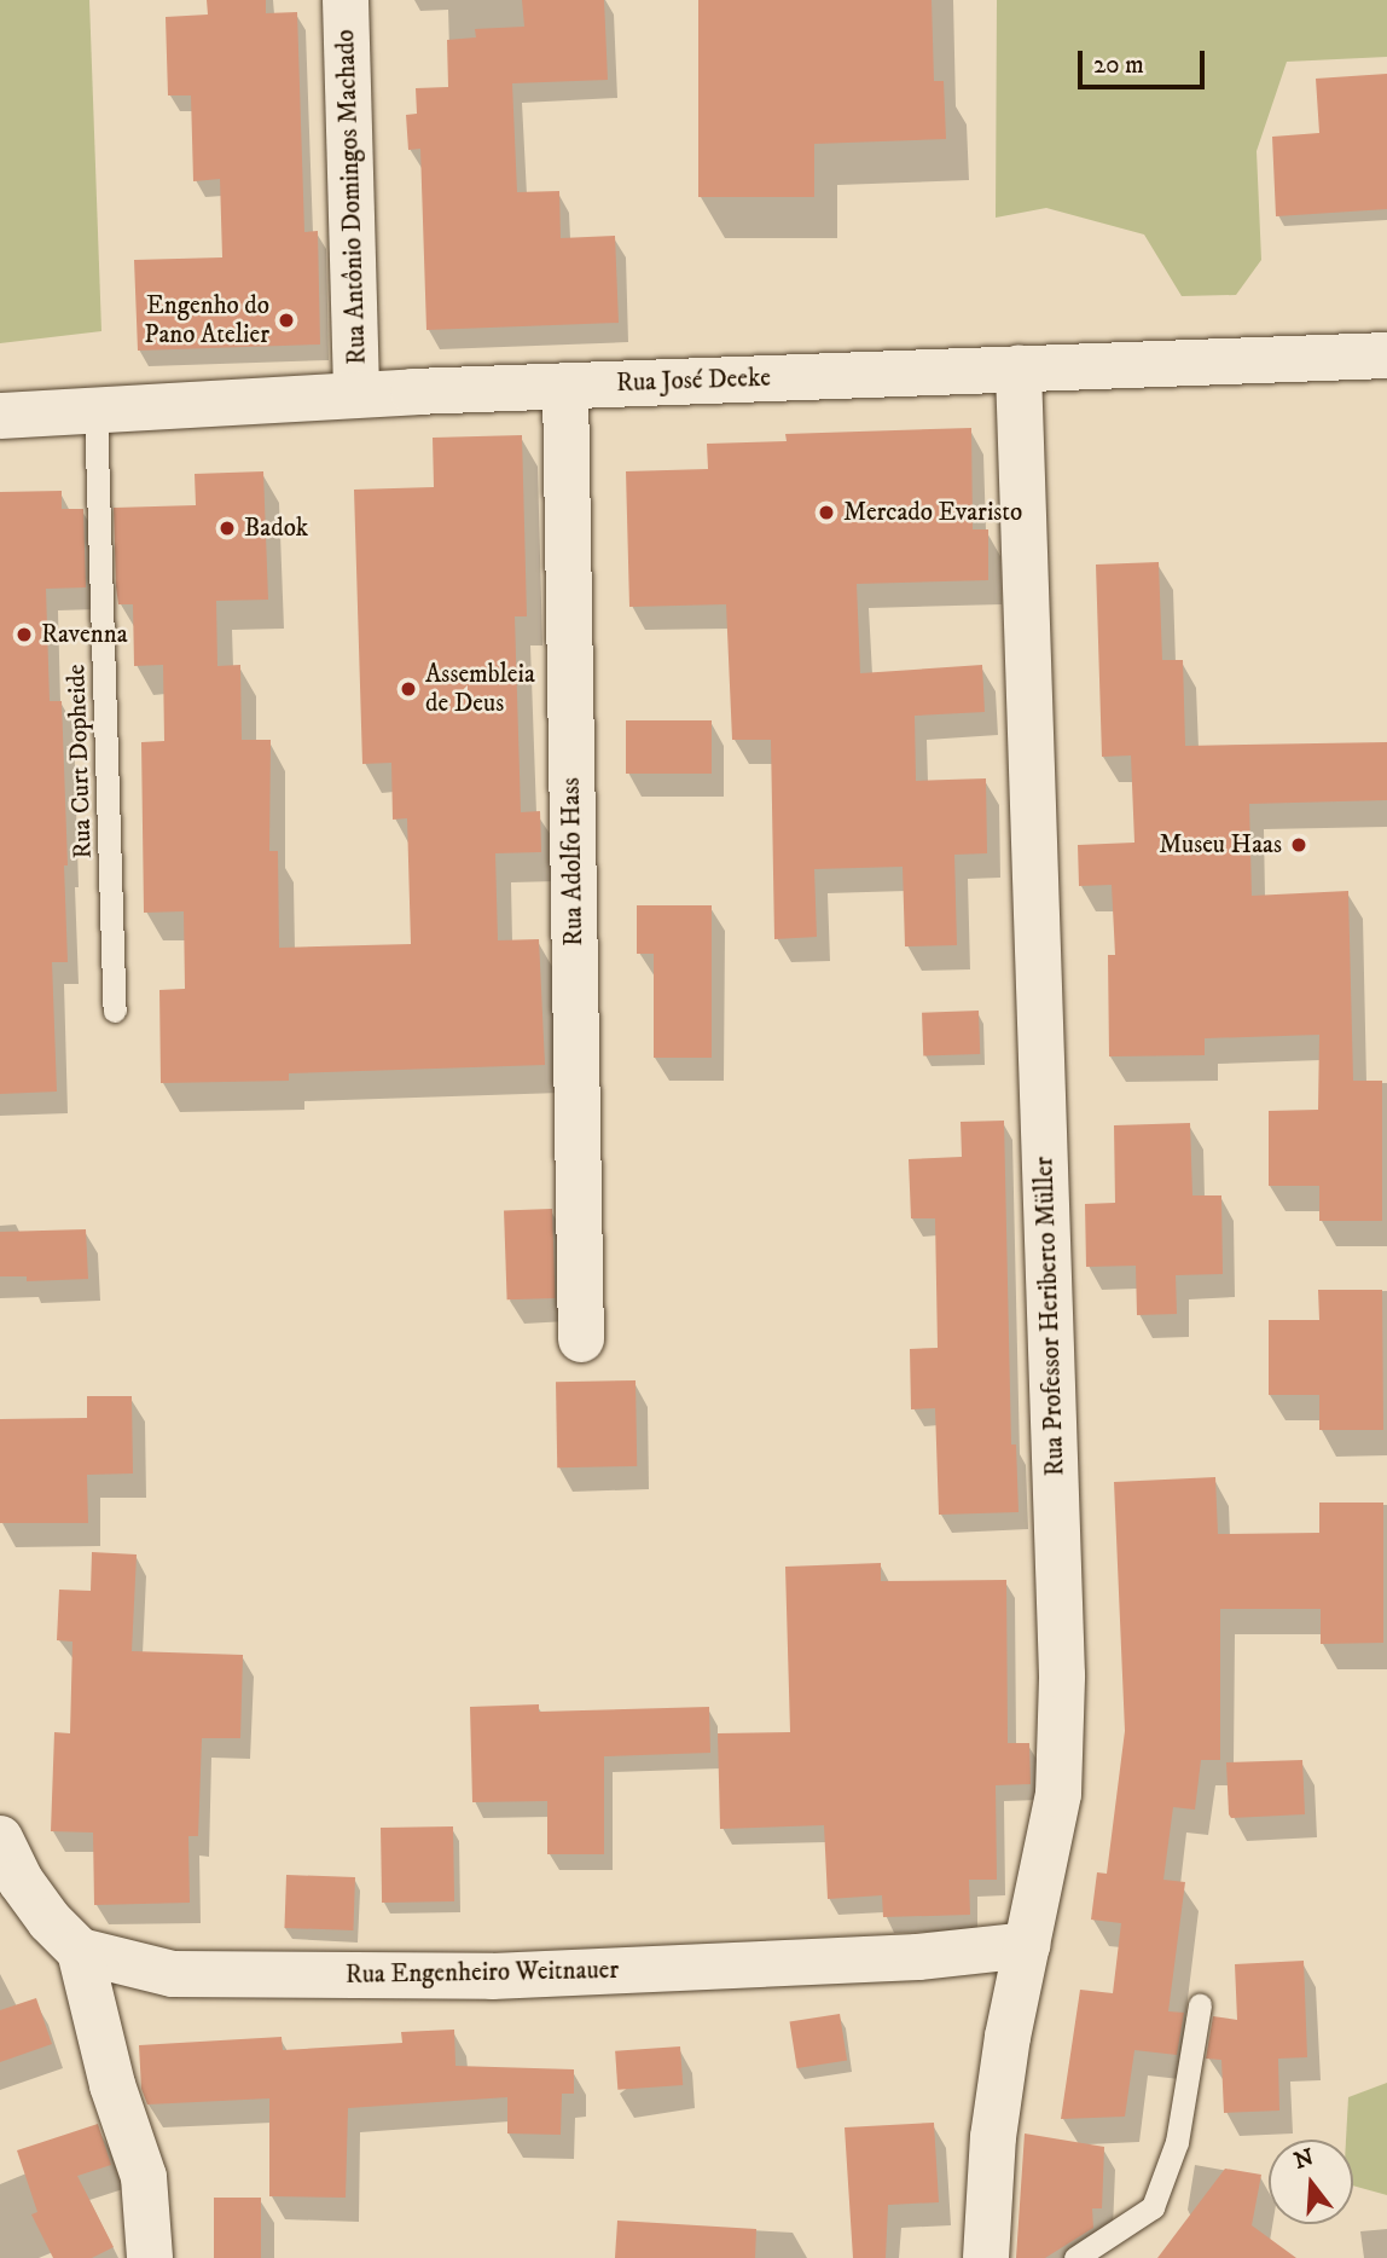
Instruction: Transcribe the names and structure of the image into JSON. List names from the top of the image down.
{
  "streets": {
    "street": [
      "Rua Antônio Domingos Machado",
      "Rua José Deeke",
      "Rua Adolfo Hass",
      "Rua Professor Heriberto Müller",
      "Rua Engenheiro Weitnauer"
    ],
    "lane": ["Rua Curt Dopheide"]
  },
  "crossings": [
    ["Rua Antônio Domingos Machado", "Rua José Deeke"],
    ["Rua José Deeke", "Rua Curt Dopheide"],
    ["Rua José Deeke", "Rua Adolfo Hass"],
    ["Rua José Deeke", "Rua Professor Heriberto Müller"],
    ["Rua Professor Heriberto Müller", "Rua Engenheiro Weitnauer"]
  ],
  "places": [
    "Engenho do Pano Atelier",
    "Mercado Evaristo",
    "Badok",
    "Ravenna",
    "Assembleia de Deus",
    "Museu Haas"
  ],
  "scale_bar": "20 m",
  "north": "top"
}
